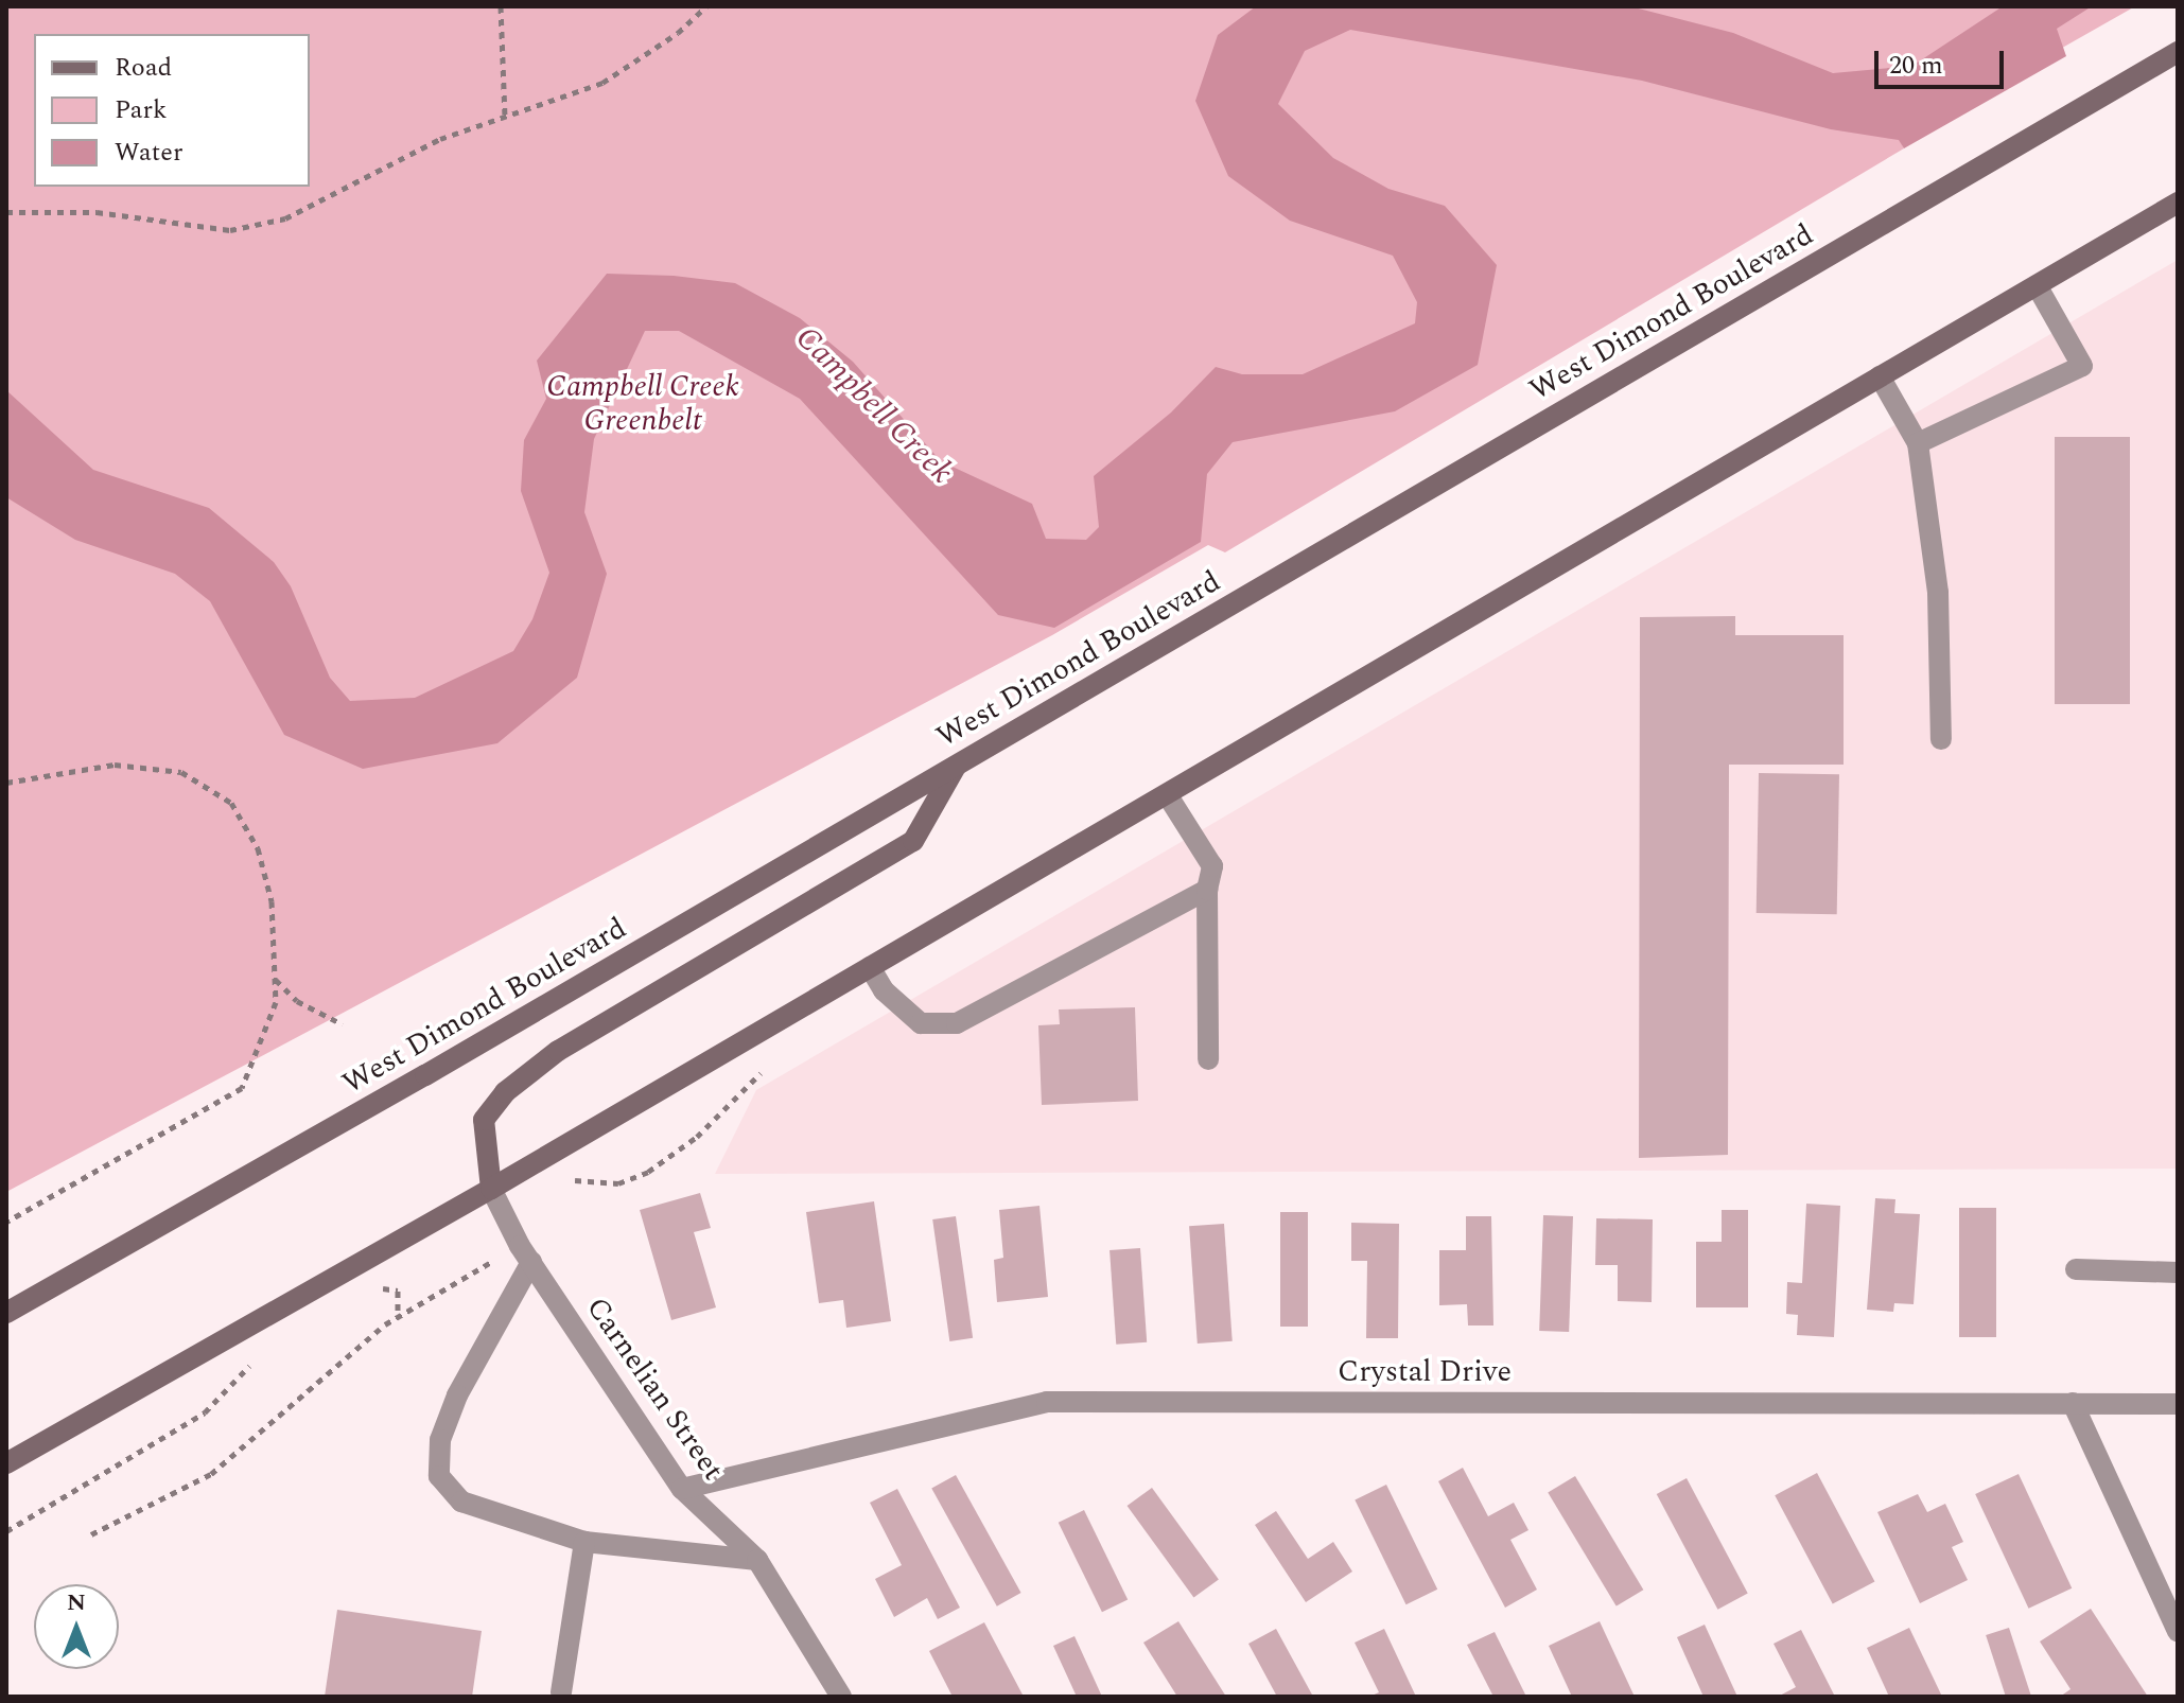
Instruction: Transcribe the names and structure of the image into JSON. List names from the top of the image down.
{
  "streets": {
    "main road": ["West Dimond Boulevard"],
    "street": ["Crystal Drive", "Carnelian Street"]
  },
  "crossings": [
    ["Crystal Drive", "Carnelian Street"]
  ],
  "water": ["Campbell Creek"],
  "parks": ["Campbell Creek Greenbelt"],
  "legend": ["Road", "Park", "Water"],
  "scale_bar": "20 m",
  "north": "top"
}
